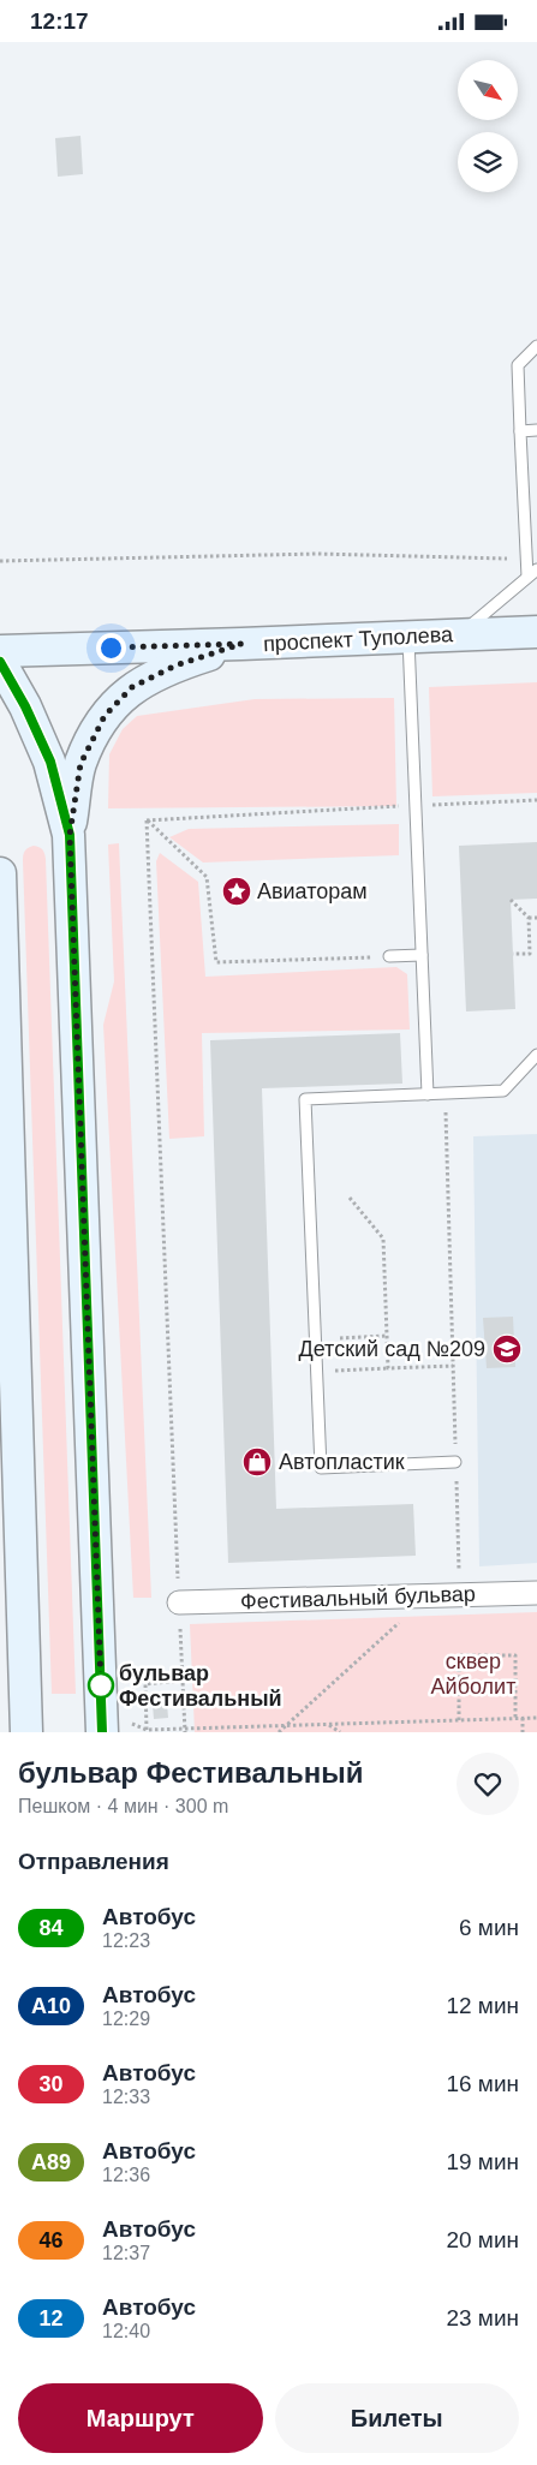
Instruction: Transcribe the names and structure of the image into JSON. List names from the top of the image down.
{
  "streets": {
    "main road": ["проспект Туполева"],
    "street": ["Фестивальный бульвар"]
  },
  "parks": ["сквер Айболит"],
  "places": {
    "place": ["Авиаторам"],
    "school or university": ["Детский сад №209"],
    "shop": ["Автопластик"],
    "other": ["бульвар Фестивальный"]
  },
  "lines": ["bus line 84"],
  "north": "bottom right",
  "page": {
    "status": "12:17",
    "heading": [
      ["бульвар Фестивальный", "Пешком · 4 мин · 300 m"],
      "Отправления"
    ],
    "list": [
      {
        "mark": "84",
        "name": "Автобус",
        "note": "12:23",
        "value": "6 мин"
      },
      {
        "mark": "А10",
        "name": "Автобус",
        "note": "12:29",
        "value": "12 мин"
      },
      {
        "mark": "30",
        "name": "Автобус",
        "note": "12:33",
        "value": "16 мин"
      },
      {
        "mark": "А89",
        "name": "Автобус",
        "note": "12:36",
        "value": "19 мин"
      },
      {
        "mark": "46",
        "name": "Автобус",
        "note": "12:37",
        "value": "20 мин"
      },
      {
        "mark": "12",
        "name": "Автобус",
        "note": "12:40",
        "value": "23 мин"
      }
    ],
    "buttons": ["Маршрут", "Билеты"]
  }
}
